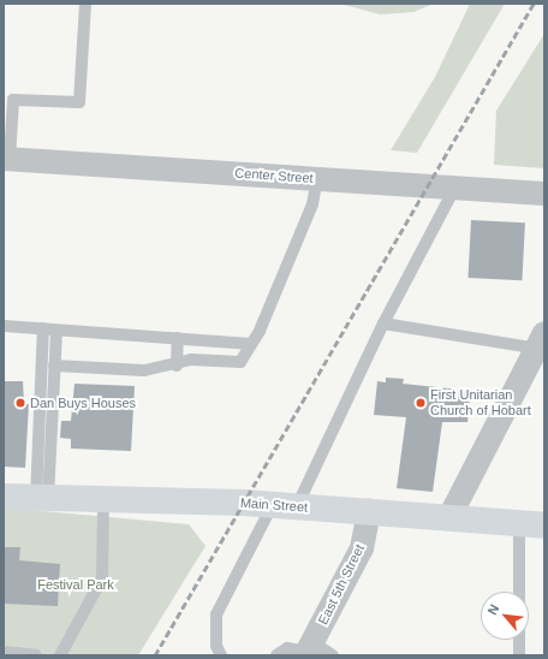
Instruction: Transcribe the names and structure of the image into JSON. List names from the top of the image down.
{
  "streets": {
    "main road": ["Main Street"],
    "street": ["Center Street", "East 5th Street"]
  },
  "crossings": [
    ["Main Street", "East 5th Street"]
  ],
  "parks": ["Festival Park"],
  "places": ["Dan Buys Houses", "First Unitarian Church of Hobart"],
  "north": "top left"
}
